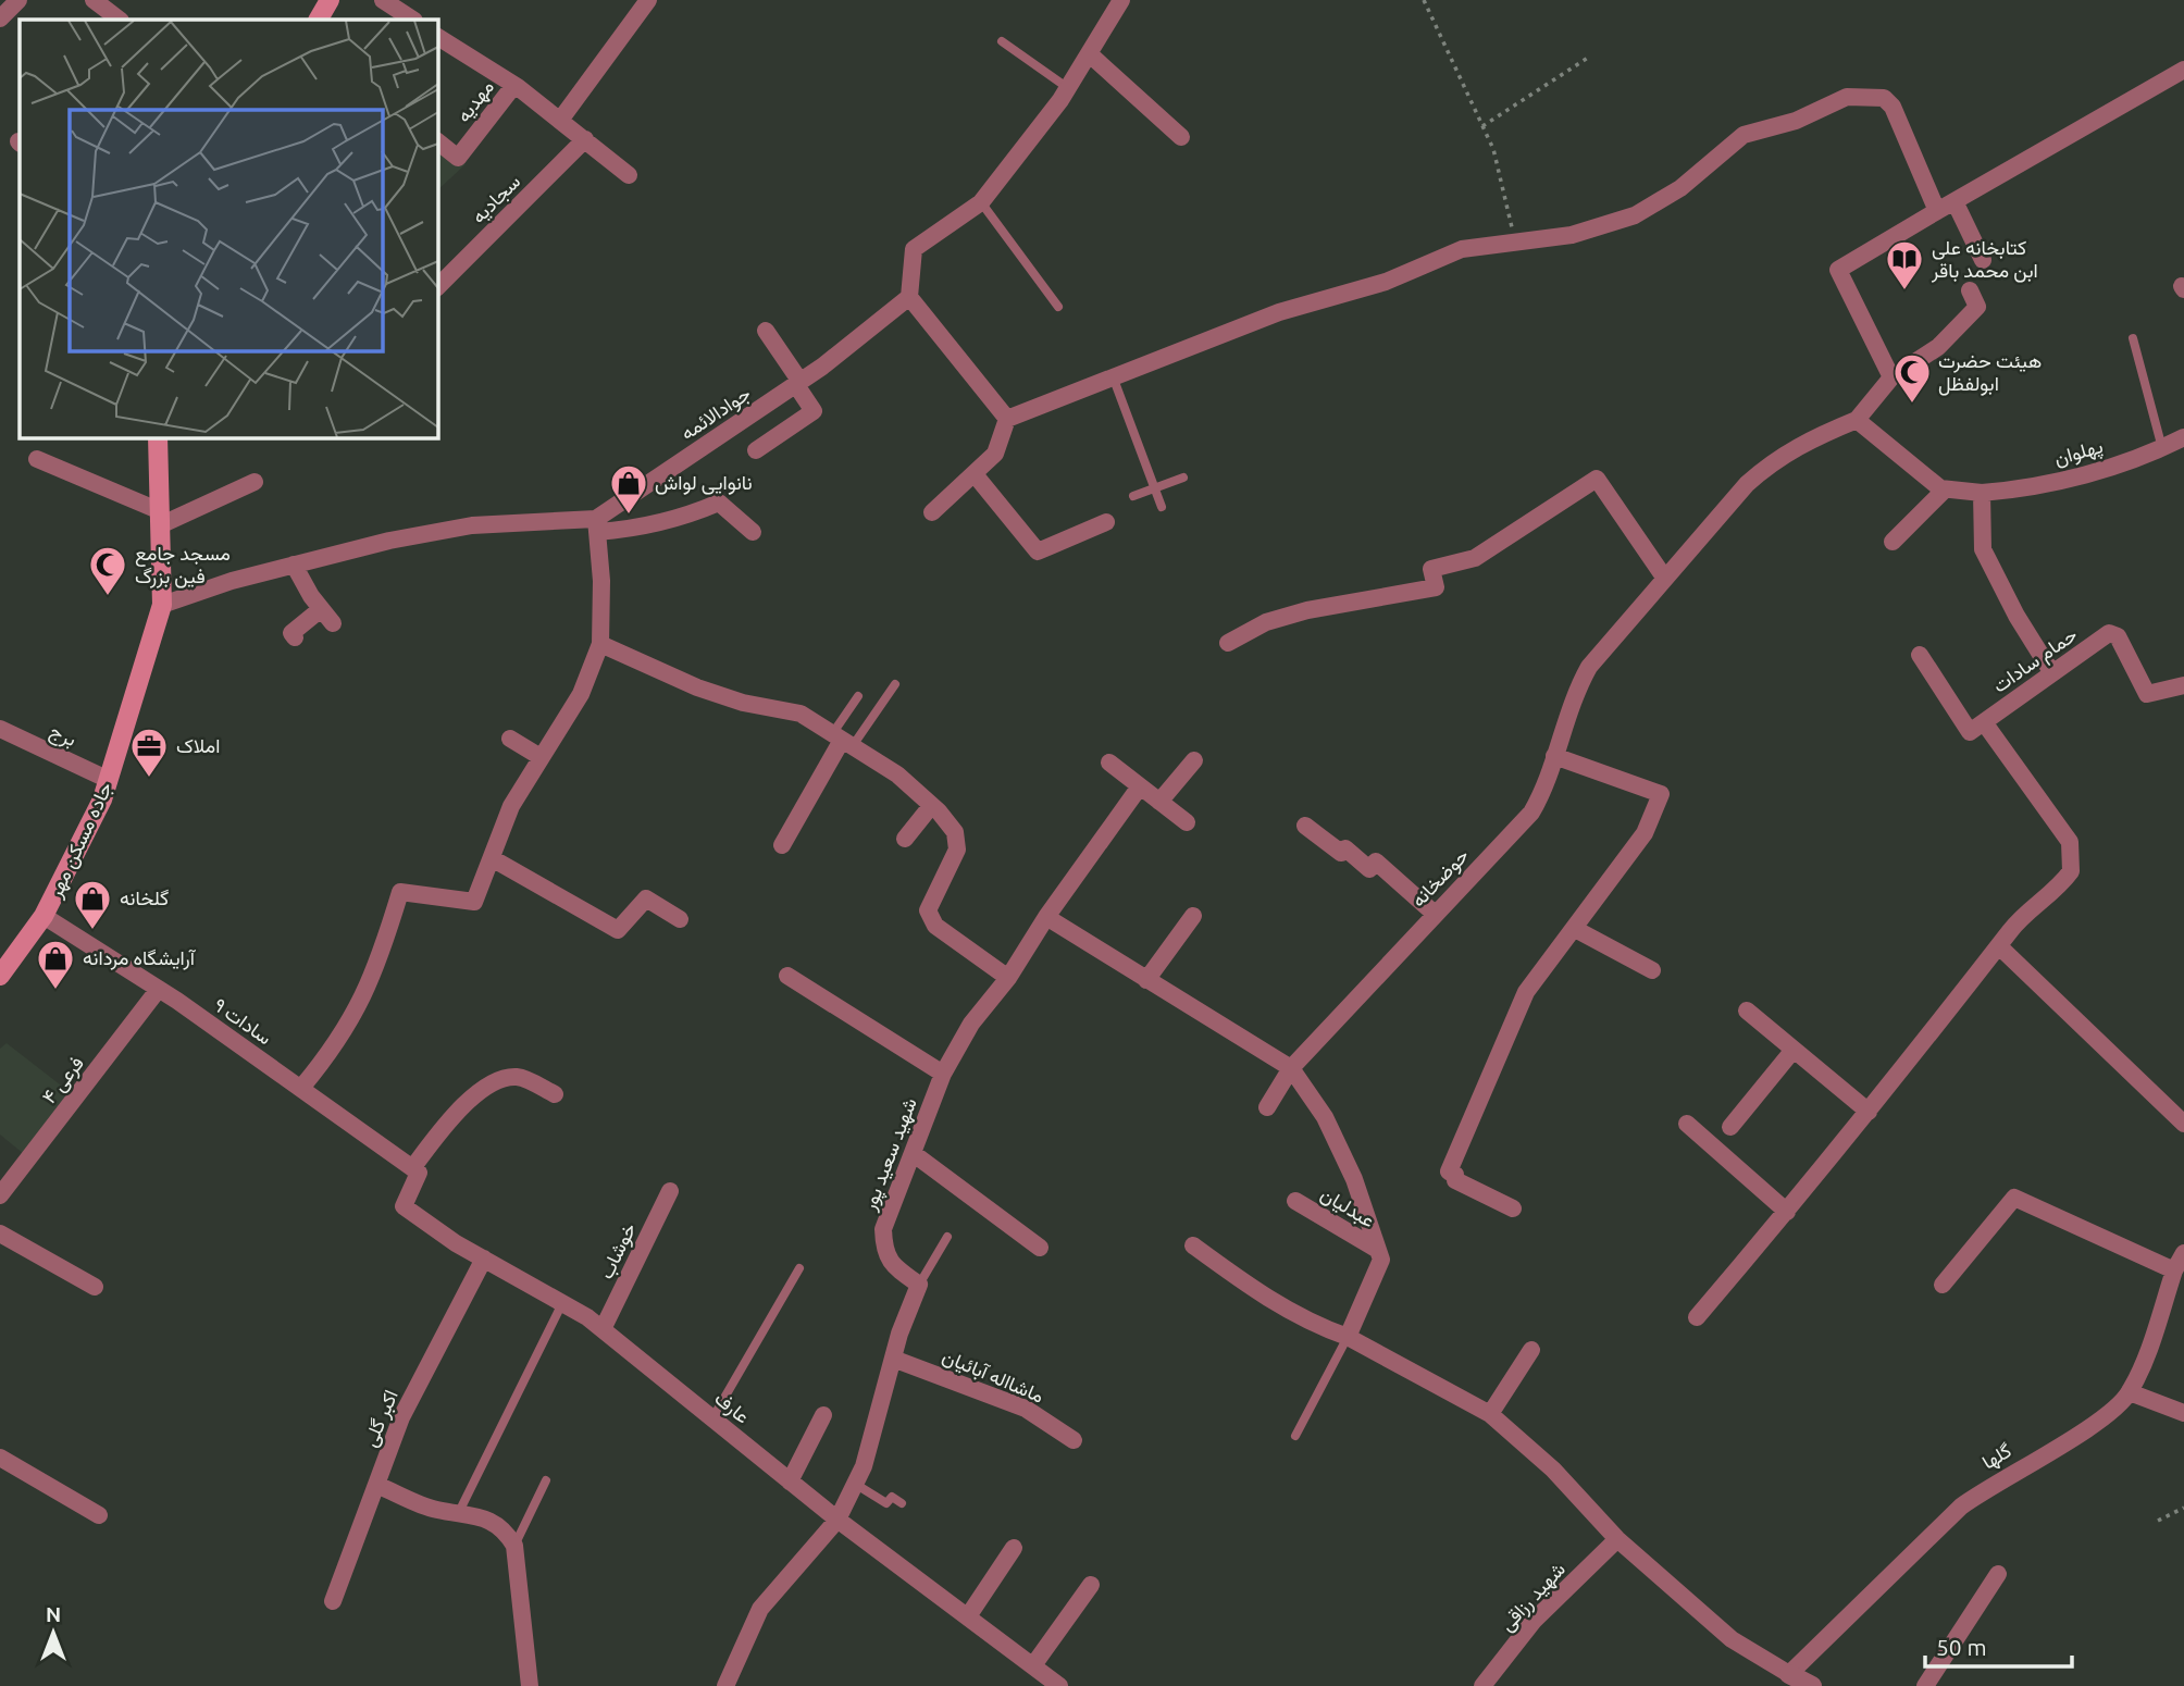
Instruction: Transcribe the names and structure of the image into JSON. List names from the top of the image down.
{
  "streets": {
    "main road": ["جاده مسکن مهر"],
    "street": [
      "مهدیه",
      "سجادیه",
      "جوادالائمه",
      "پهلوان",
      "حمام سادات",
      "برج",
      "حوضخانه",
      "سادات ۹",
      "فرعی ۴",
      "شهید سعید پور",
      "عبدلیان",
      "خوشاب",
      "ماشااله آبائیان",
      "عارف",
      "اکبر گلی",
      "گلها",
      "شهید رزاقی"
    ]
  },
  "crossings": [
    ["برج", "جاده مسکن مهر"],
    ["جاده مسکن مهر", "سادات ۹"],
    ["سادات ۹", "فرعی ۴"],
    ["سادات ۹", "عارف"],
    ["خوشاب", "عارف"],
    ["عارف", "اکبر گلی"]
  ],
  "places": {
    "library": ["کتابخانه علی ابن محمد باقر"],
    "mosque": ["هیئت حضرت ابولفظل", "مسجد جامع فین بزرگ"],
    "shop": ["نانوایی لواش", "گلخانه", "آرایشگاه مردانه"],
    "office": ["املاک"]
  },
  "scale_bar": "50 m",
  "north": "top"
}
